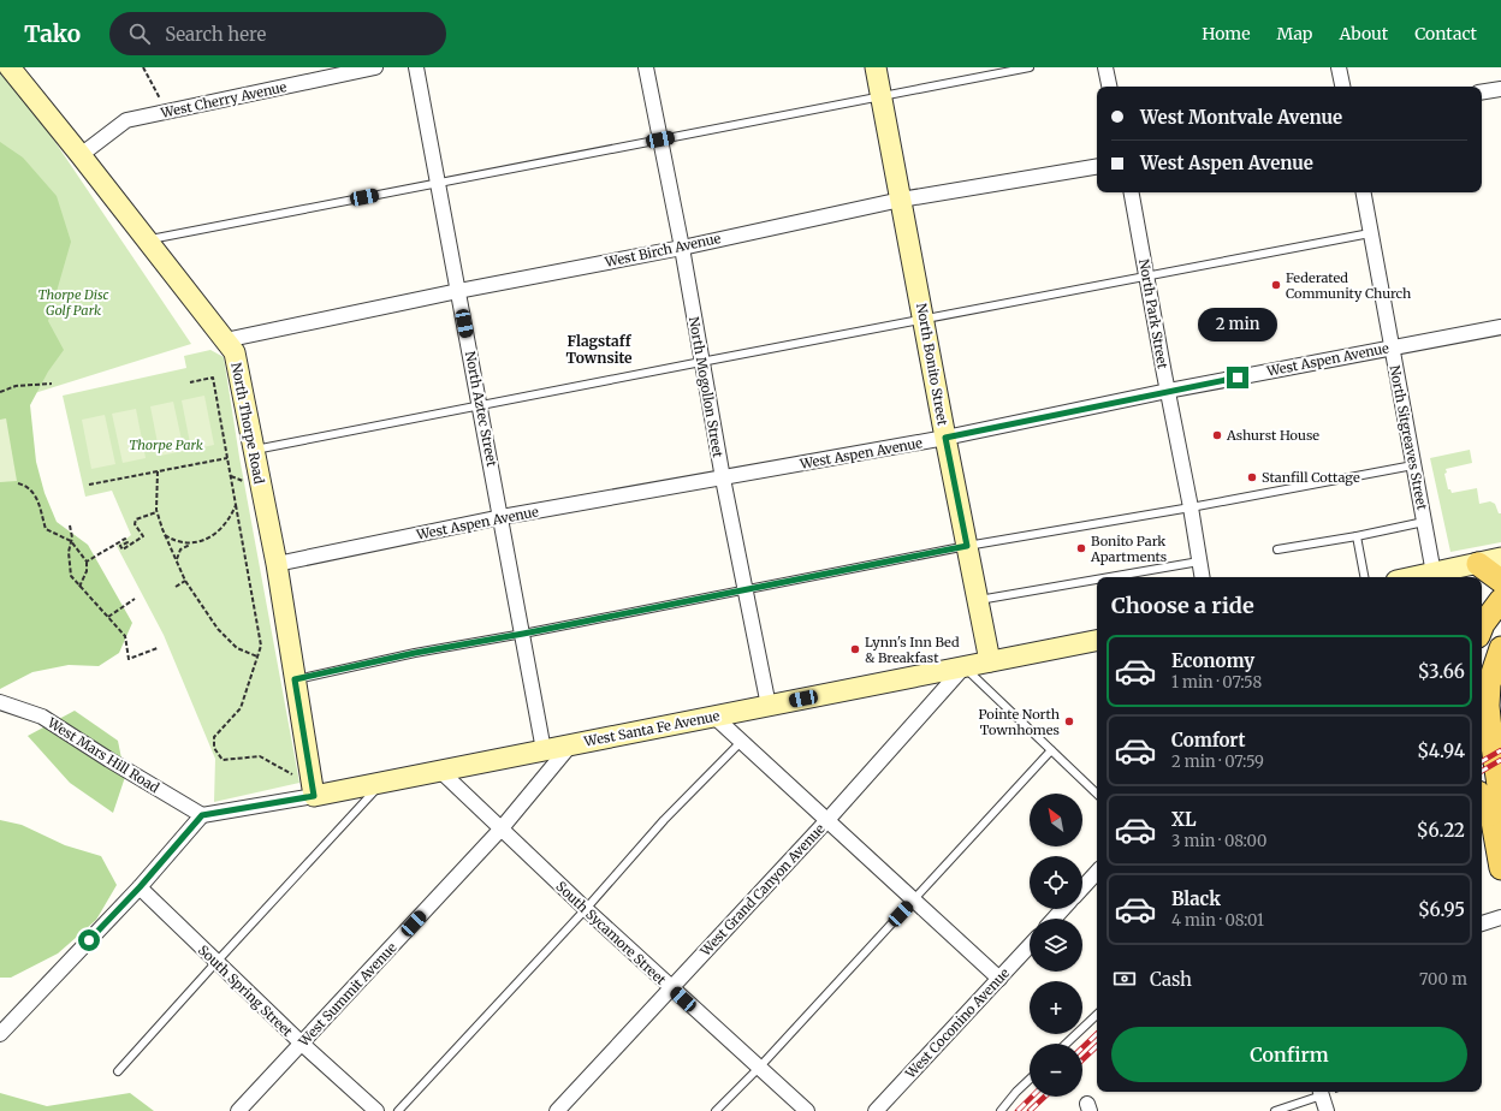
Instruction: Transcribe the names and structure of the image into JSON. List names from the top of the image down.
{
  "streets": {
    "street": [
      "West Cherry Avenue",
      "West Birch Avenue",
      "North Park Street",
      "West Aspen Avenue",
      "North Bonito Street",
      "North Mogollon Street",
      "North Aztec Street",
      "North Thorpe Road",
      "North Sitgreaves Street",
      "West Santa Fe Avenue",
      "West Mars Hill Road",
      "West Grand Canyon Avenue",
      "South Sycamore Street",
      "South Spring Street",
      "West Summit Avenue",
      "West Coconino Avenue"
    ]
  },
  "crossings": [
    ["West Cherry Avenue", "North Thorpe Road"],
    ["West Birch Avenue", "North Bonito Street"],
    ["West Birch Avenue", "North Mogollon Street"],
    ["West Birch Avenue", "North Aztec Street"],
    ["West Birch Avenue", "North Thorpe Road"],
    ["North Park Street", "West Aspen Avenue"],
    ["West Aspen Avenue", "North Bonito Street"],
    ["West Aspen Avenue", "North Mogollon Street"],
    ["West Aspen Avenue", "North Aztec Street"],
    ["West Aspen Avenue", "North Thorpe Road"],
    ["West Aspen Avenue", "North Sitgreaves Street"],
    ["North Bonito Street", "West Santa Fe Avenue"],
    ["North Mogollon Street", "West Santa Fe Avenue"],
    ["North Aztec Street", "West Santa Fe Avenue"],
    ["North Thorpe Road", "West Santa Fe Avenue"],
    ["West Santa Fe Avenue", "West Mars Hill Road"],
    ["West Santa Fe Avenue", "West Grand Canyon Avenue"],
    ["West Santa Fe Avenue", "South Sycamore Street"],
    ["West Santa Fe Avenue", "West Summit Avenue"],
    ["West Grand Canyon Avenue", "South Sycamore Street"],
    ["South Sycamore Street", "West Summit Avenue"],
    ["South Spring Street", "West Summit Avenue"]
  ],
  "districts": ["Flagstaff Townsite"],
  "parks": ["Thorpe Disc Golf Park", "Thorpe Park"],
  "places": [
    "Federated Community Church",
    "Ashurst House",
    "Stanfill Cottage",
    "Bonito Park Apartments",
    "Lynn's Inn Bed & Breakfast",
    "Pointe North Townhomes"
  ],
  "north": "top left",
  "page": {
    "header": "Tako",
    "search": "Search here",
    "nav": [
      "Home",
      "Map",
      "About",
      "Contact"
    ],
    "banner": ["West Montvale Avenue", "West Aspen Avenue"],
    "bubble": "2 min",
    "heading": "Choose a ride",
    "list": [
      {
        "name": "Economy",
        "note": "1 min · 07:58",
        "value": "$3.66"
      },
      {
        "name": "Comfort",
        "note": "2 min · 07:59",
        "value": "$4.94"
      },
      {
        "name": "XL",
        "note": "3 min · 08:00",
        "value": "$6.22"
      },
      {
        "name": "Black",
        "note": "4 min · 08:01",
        "value": "$6.95"
      }
    ],
    "map_buttons": ["+", "−"],
    "pay": ["Cash", "700 m"],
    "buttons": "Confirm"
  }
}
